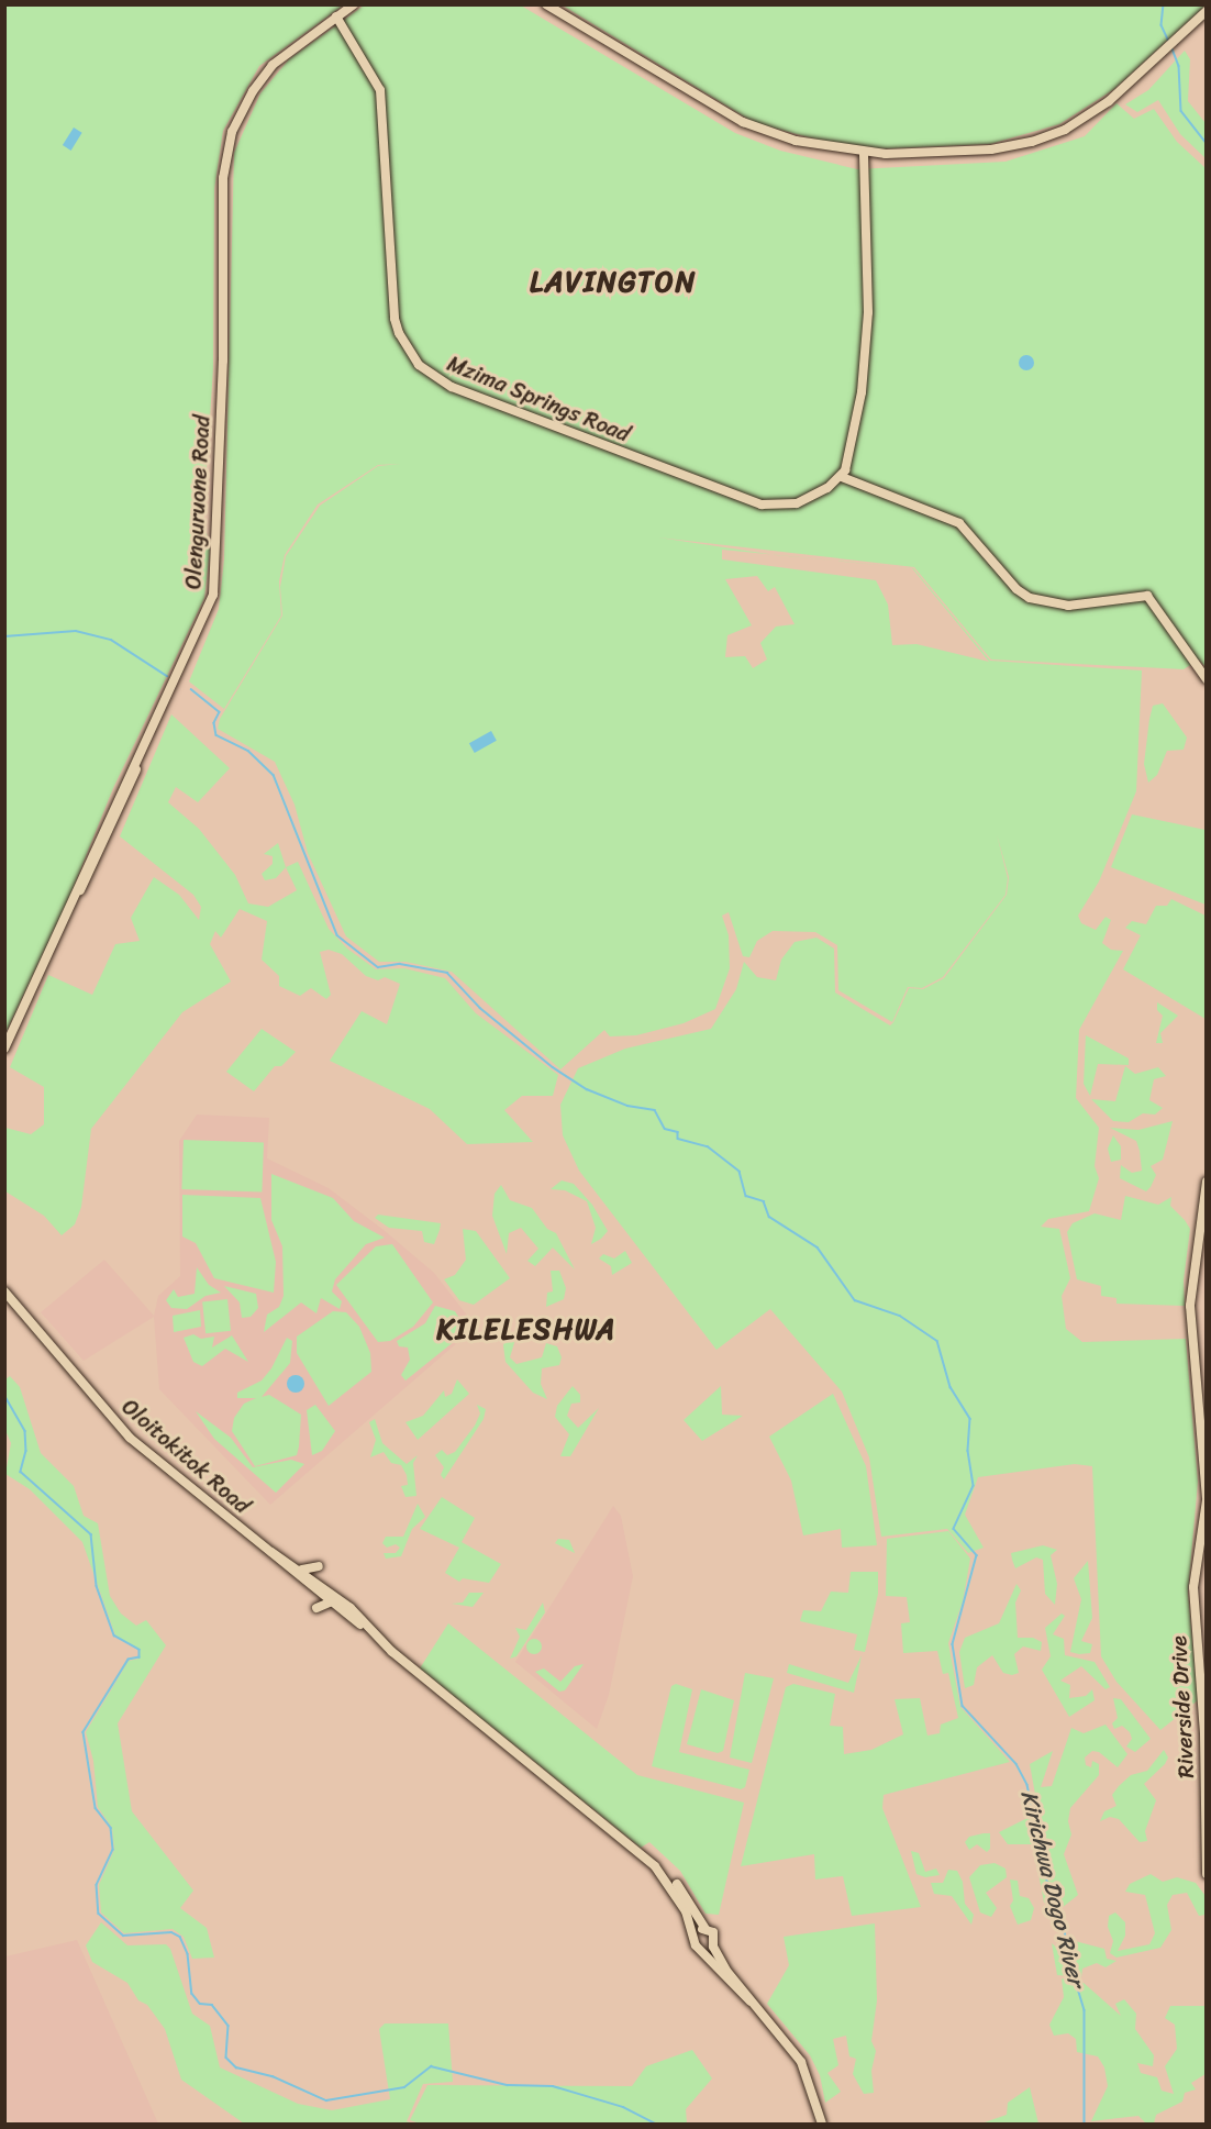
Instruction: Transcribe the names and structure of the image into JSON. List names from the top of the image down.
{
  "streets": {
    "street": [
      "Mzima Springs Road",
      "Olenguruone Road",
      "Oloitokitok Road",
      "Riverside Drive"
    ]
  },
  "crossings": [
    ["Mzima Springs Road", "Olenguruone Road"]
  ],
  "districts": ["LAVINGTON", "KILELESHWA"],
  "water": ["Kirichwa Dogo River"]
}
